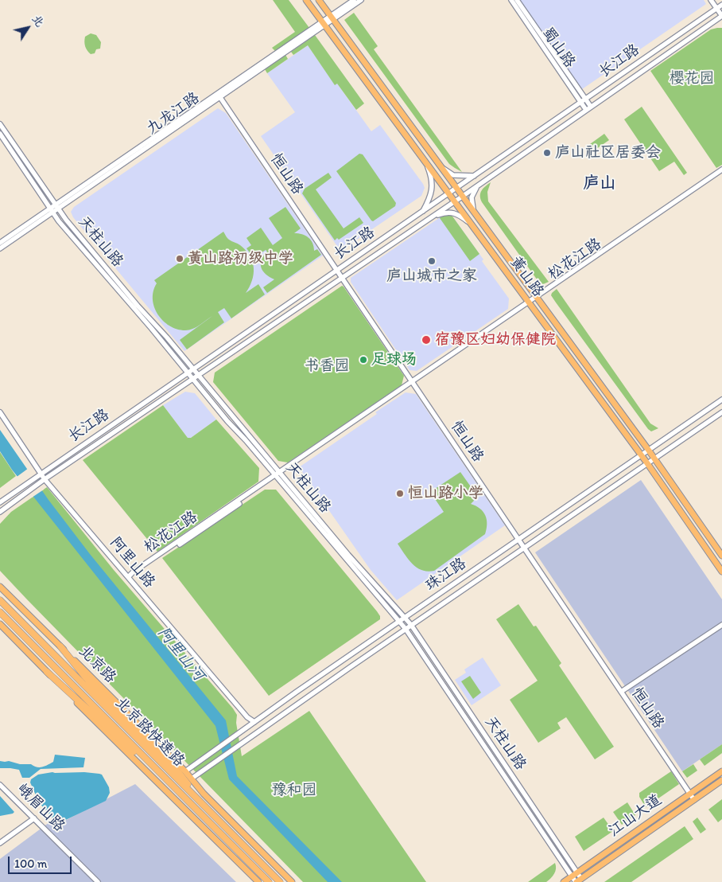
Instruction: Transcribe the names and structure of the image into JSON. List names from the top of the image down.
{
  "streets": {
    "highway": ["北京路快速路"],
    "main road": ["黄山路", "北京路", "江山大道"],
    "street": [
      "蜀山路",
      "长江路",
      "九龙江路",
      "恒山路",
      "天柱山路",
      "松花江路",
      "阿里山路",
      "珠江路",
      "峨眉山路"
    ]
  },
  "crossings": [
    ["蜀山路", "长江路"],
    ["长江路", "恒山路"],
    ["长江路", "天柱山路"],
    ["长江路", "黄山路"],
    ["长江路", "阿里山路"],
    ["九龙江路", "恒山路"],
    ["九龙江路", "天柱山路"],
    ["九龙江路", "黄山路"],
    ["恒山路", "松花江路"],
    ["恒山路", "珠江路"],
    ["恒山路", "江山大道"],
    ["天柱山路", "松花江路"],
    ["天柱山路", "珠江路"],
    ["天柱山路", "江山大道"],
    ["松花江路", "黄山路"],
    ["松花江路", "阿里山路"],
    ["黄山路", "珠江路"],
    ["阿里山路", "珠江路"],
    ["珠江路", "北京路"]
  ],
  "districts": ["庐山"],
  "water": ["阿里山河"],
  "parks": ["樱花园", "书香园", "豫和园"],
  "places": [
    "庐山社区居委会",
    "黄山路初级中学",
    "庐山城市之家",
    "宿豫区妇幼保健院",
    "足球场",
    "恒山路小学"
  ],
  "scale_bar": "100 m",
  "north": "top right"
}
